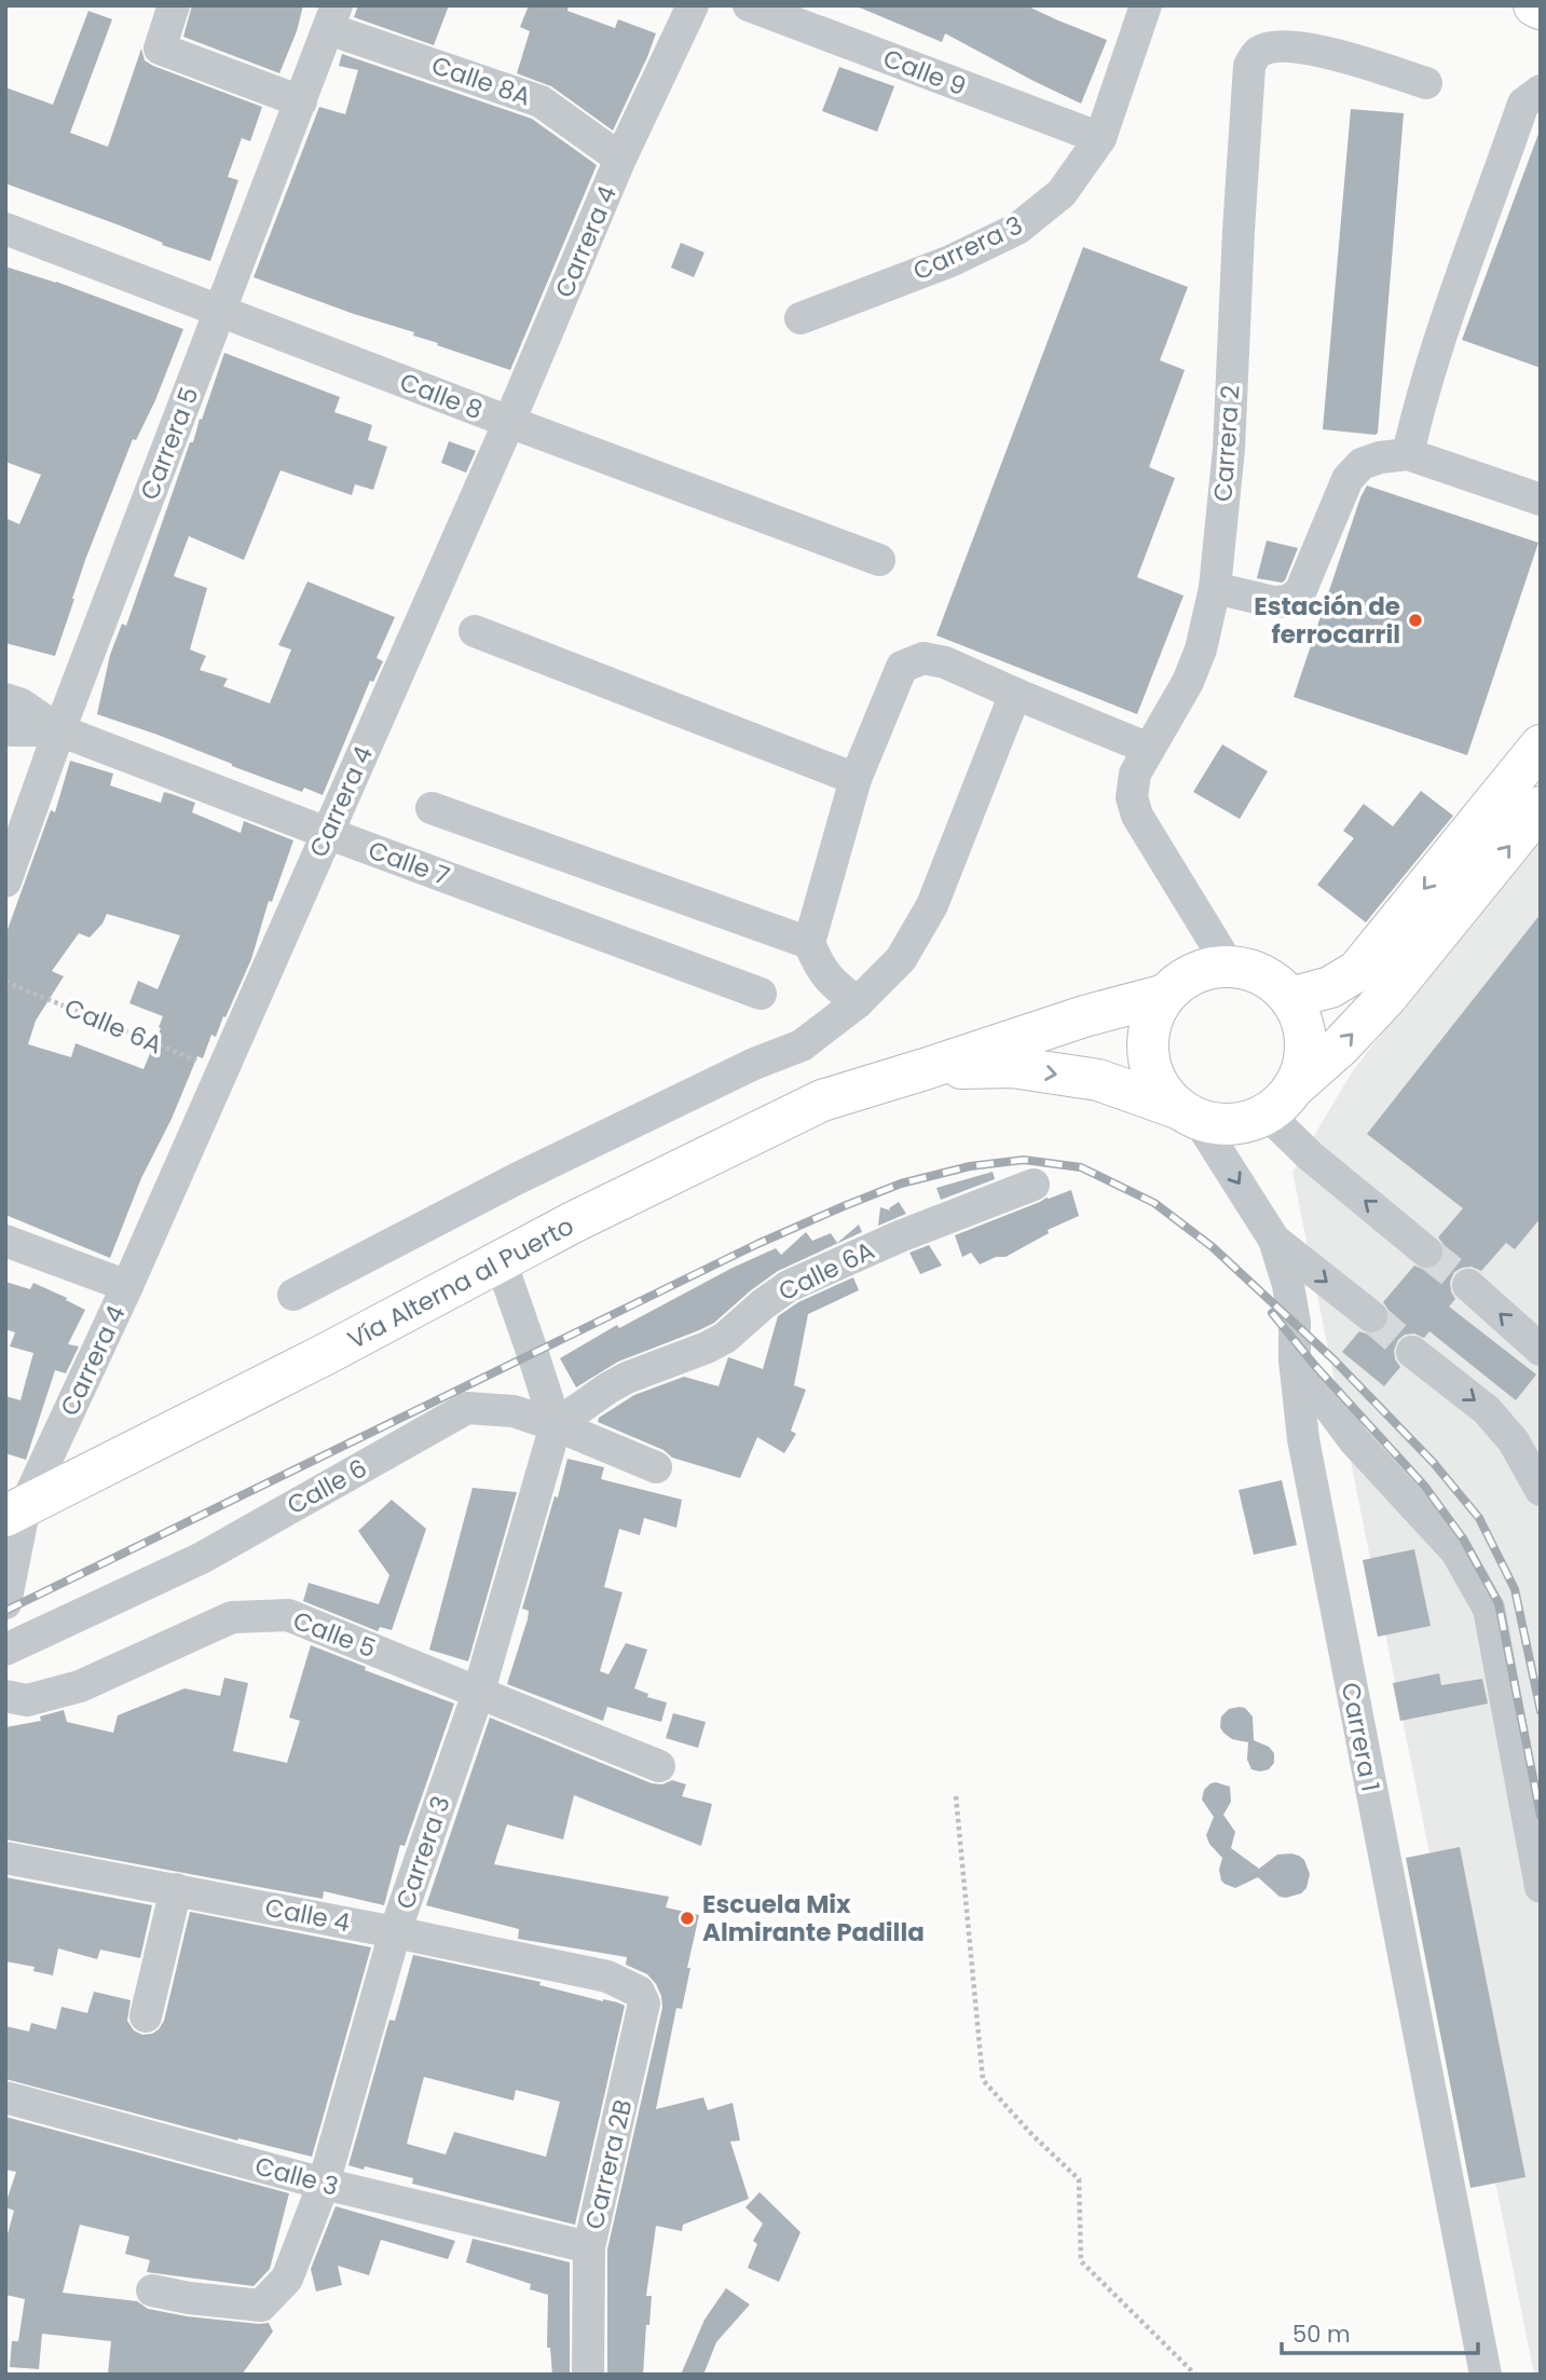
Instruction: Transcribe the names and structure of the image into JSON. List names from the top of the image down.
{
  "streets": {
    "main road": ["Vía Alterna al Puerto", "Carrera 1"],
    "street": [
      "Calle 9",
      "Calle 8A",
      "Carrera 4",
      "Carrera 3",
      "Calle 8",
      "Carrera 5",
      "Carrera 2",
      "Calle 7",
      "Calle 6A",
      "Calle 6",
      "Calle 5",
      "Calle 4",
      "Carrera 2B",
      "Calle 3"
    ]
  },
  "crossings": [
    ["Calle 9", "Carrera 3"],
    ["Calle 8A", "Carrera 4"],
    ["Calle 8A", "Carrera 5"],
    ["Carrera 4", "Calle 8"],
    ["Carrera 4", "Calle 7"],
    ["Carrera 4", "Calle 6A"],
    ["Carrera 4", "Vía Alterna al Puerto"],
    ["Carrera 3", "Calle 6A"],
    ["Carrera 3", "Calle 6"],
    ["Carrera 3", "Calle 5"],
    ["Carrera 3", "Calle 4"],
    ["Carrera 3", "Calle 3"],
    ["Calle 8", "Carrera 5"],
    ["Carrera 5", "Calle 7"],
    ["Carrera 2", "Vía Alterna al Puerto"],
    ["Carrera 2", "Carrera 1"],
    ["Calle 6A", "Calle 6"],
    ["Vía Alterna al Puerto", "Carrera 1"],
    ["Calle 4", "Carrera 2B"],
    ["Carrera 2B", "Calle 3"]
  ],
  "places": ["Estación de ferrocarril", "Escuela Mix Almirante Padilla"],
  "scale_bar": "50 m"
}
